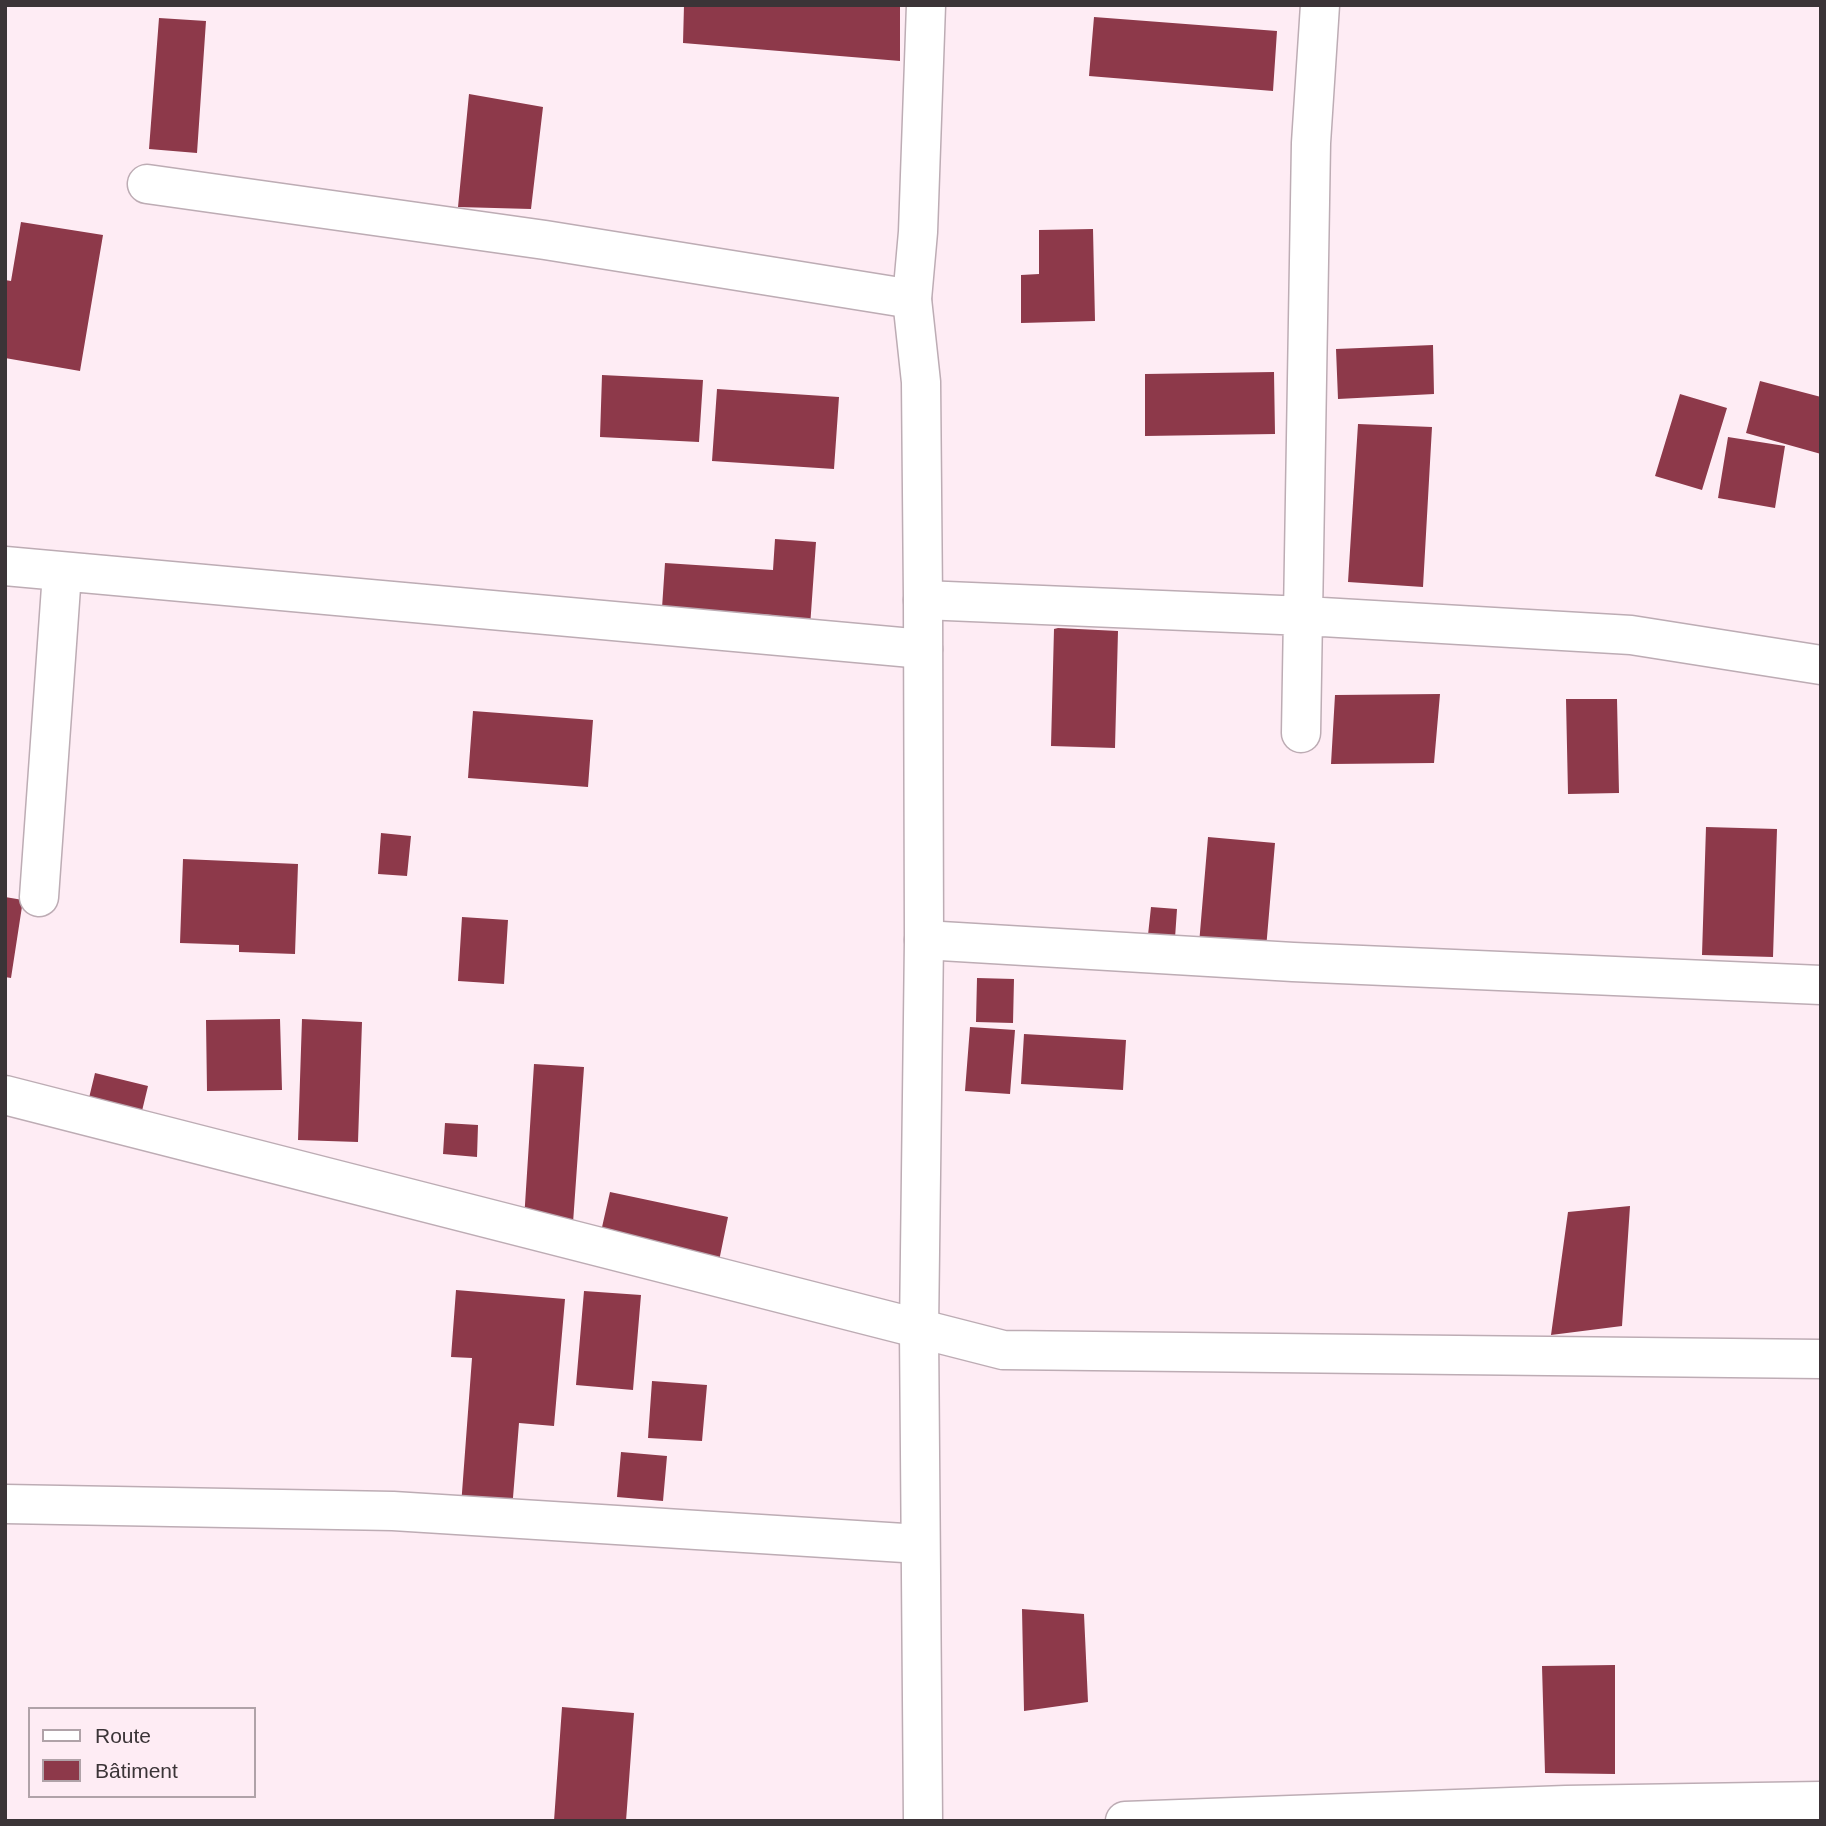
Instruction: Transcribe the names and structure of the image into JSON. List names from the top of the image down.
{
  "legend": ["Route", "Bâtiment"]
}
